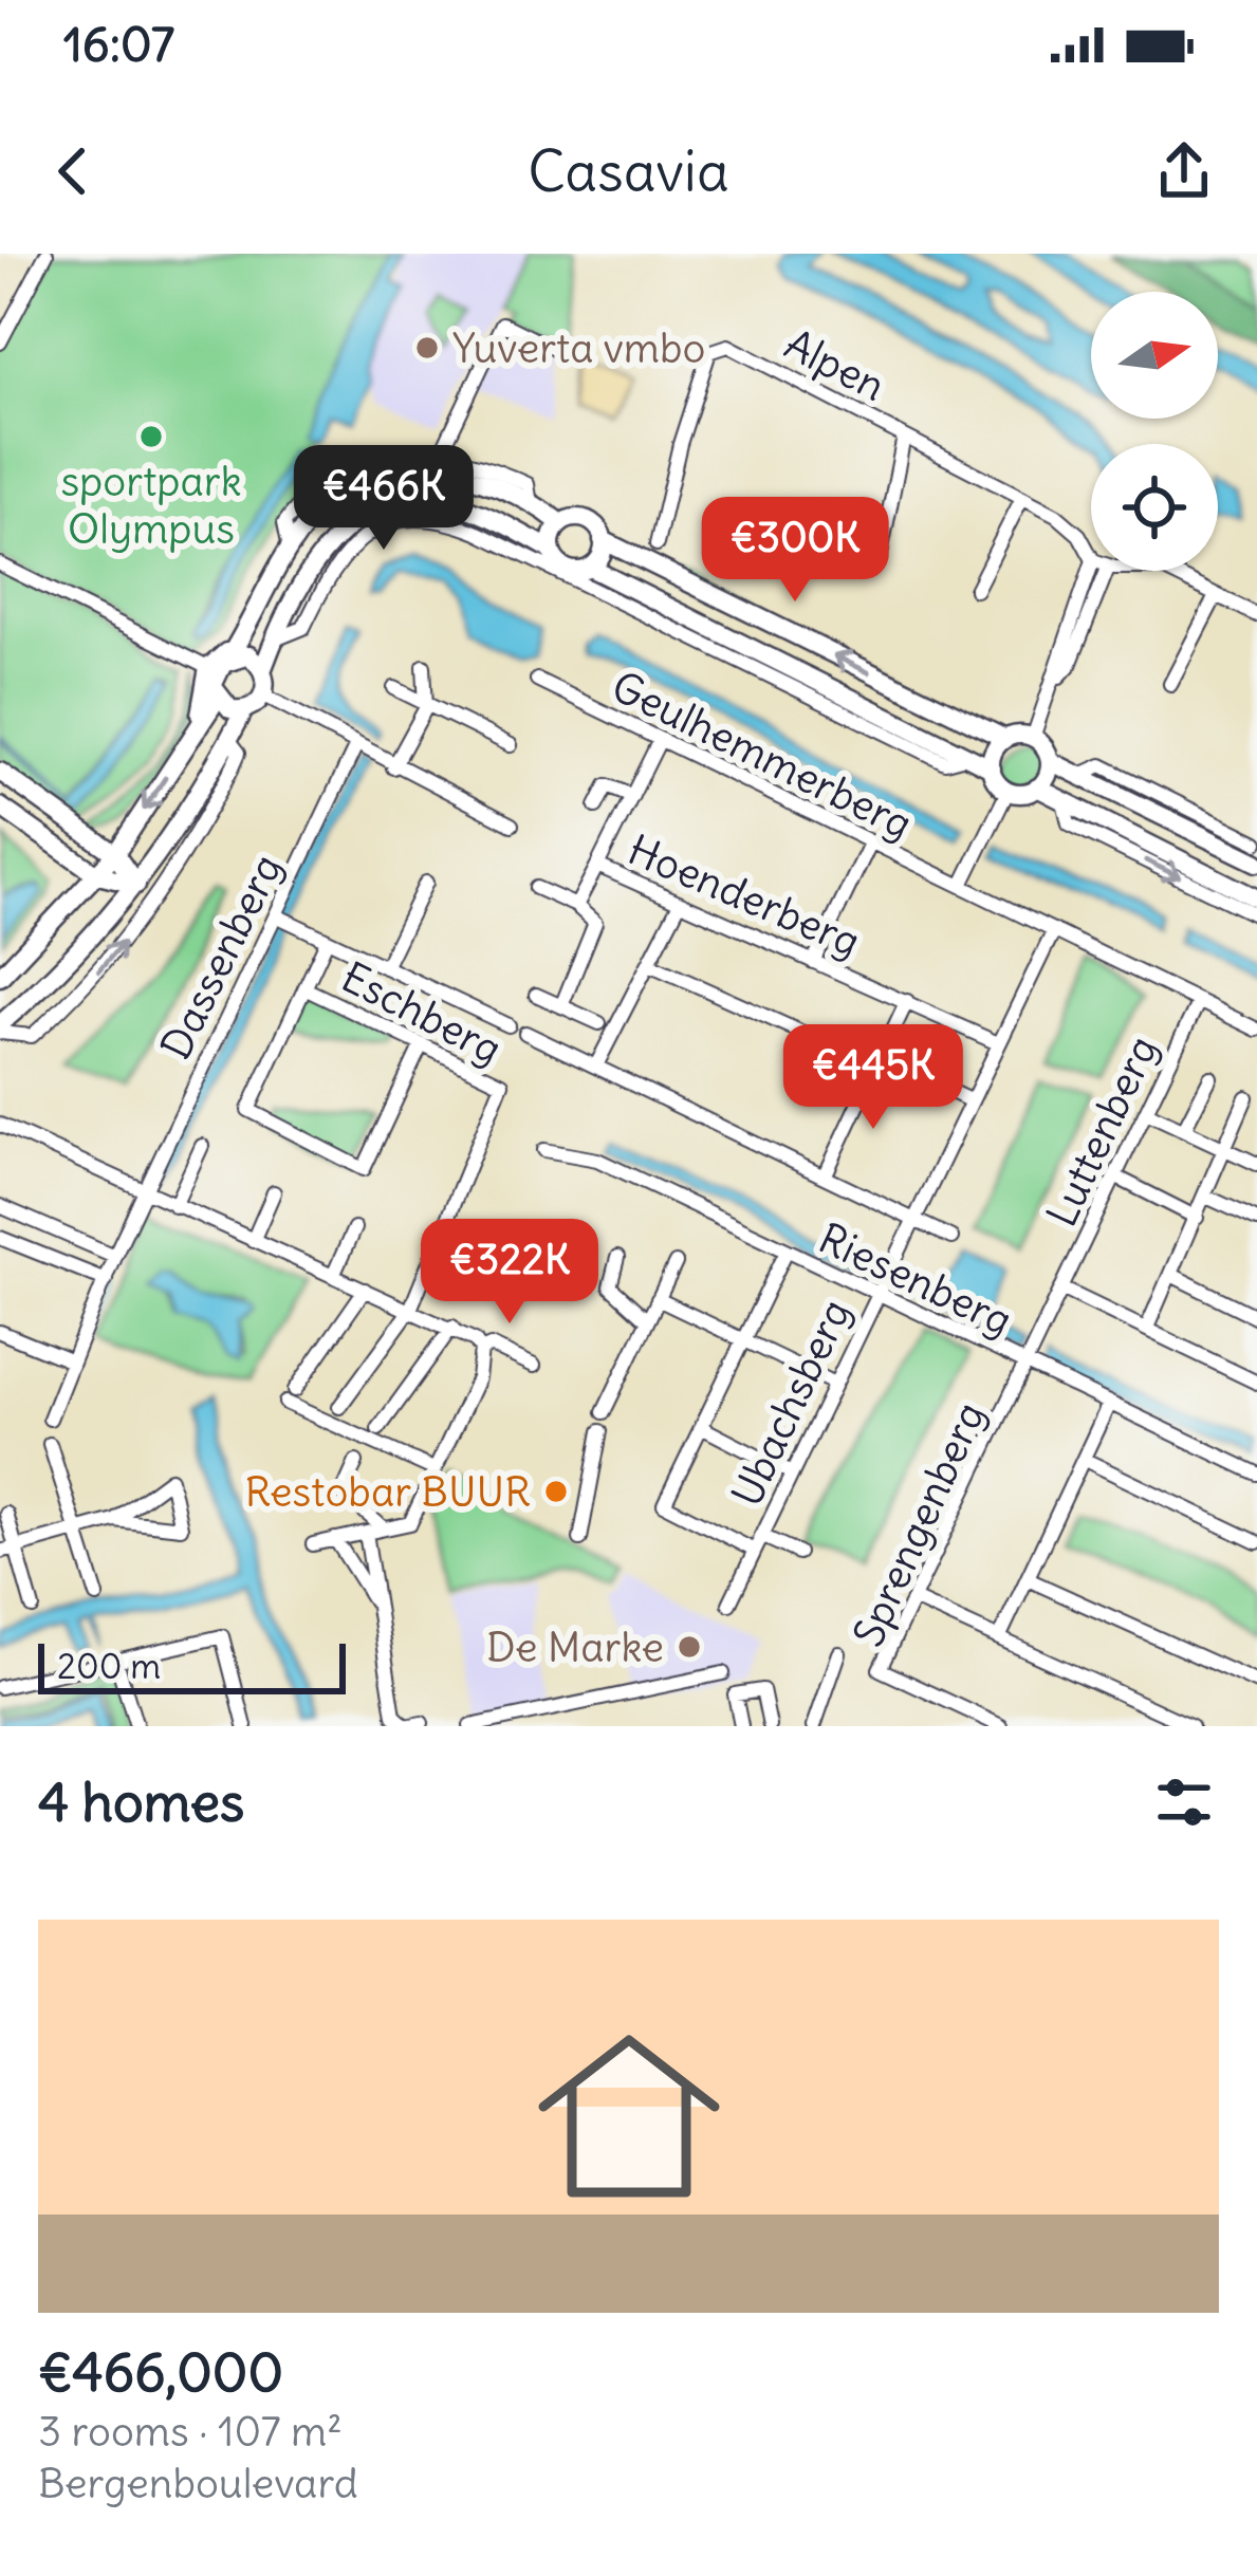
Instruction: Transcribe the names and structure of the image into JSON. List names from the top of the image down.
{
  "streets": {
    "street": [
      "Alpen",
      "Geulhemmerberg",
      "Hoenderberg",
      "Dassenberg",
      "Eschberg",
      "Luttenberg",
      "Riesenberg",
      "Ubachsberg",
      "Sprengenberg"
    ]
  },
  "crossings": [
    ["Geulhemmerberg", "Luttenberg"],
    ["Geulhemmerberg", "Ubachsberg"],
    ["Hoenderberg", "Ubachsberg"],
    ["Luttenberg", "Sprengenberg"],
    ["Riesenberg", "Ubachsberg"],
    ["Riesenberg", "Sprengenberg"]
  ],
  "places": [
    "Yuverta vmbo",
    "sportpark Olympus",
    "Restobar BUUR",
    "De Marke"
  ],
  "scale_bar": "200 m",
  "north": "right",
  "page": {
    "status": "16:07",
    "header": "Casavia",
    "price": [
      "€466K",
      "€300K",
      "€445K",
      "€322K"
    ],
    "scale": "200 m",
    "heading": "4 homes",
    "list": [
      {
        "name": "€466,000",
        "note": "3 rooms · 107 m² · Bergenboulevard"
      }
    ]
  }
}
